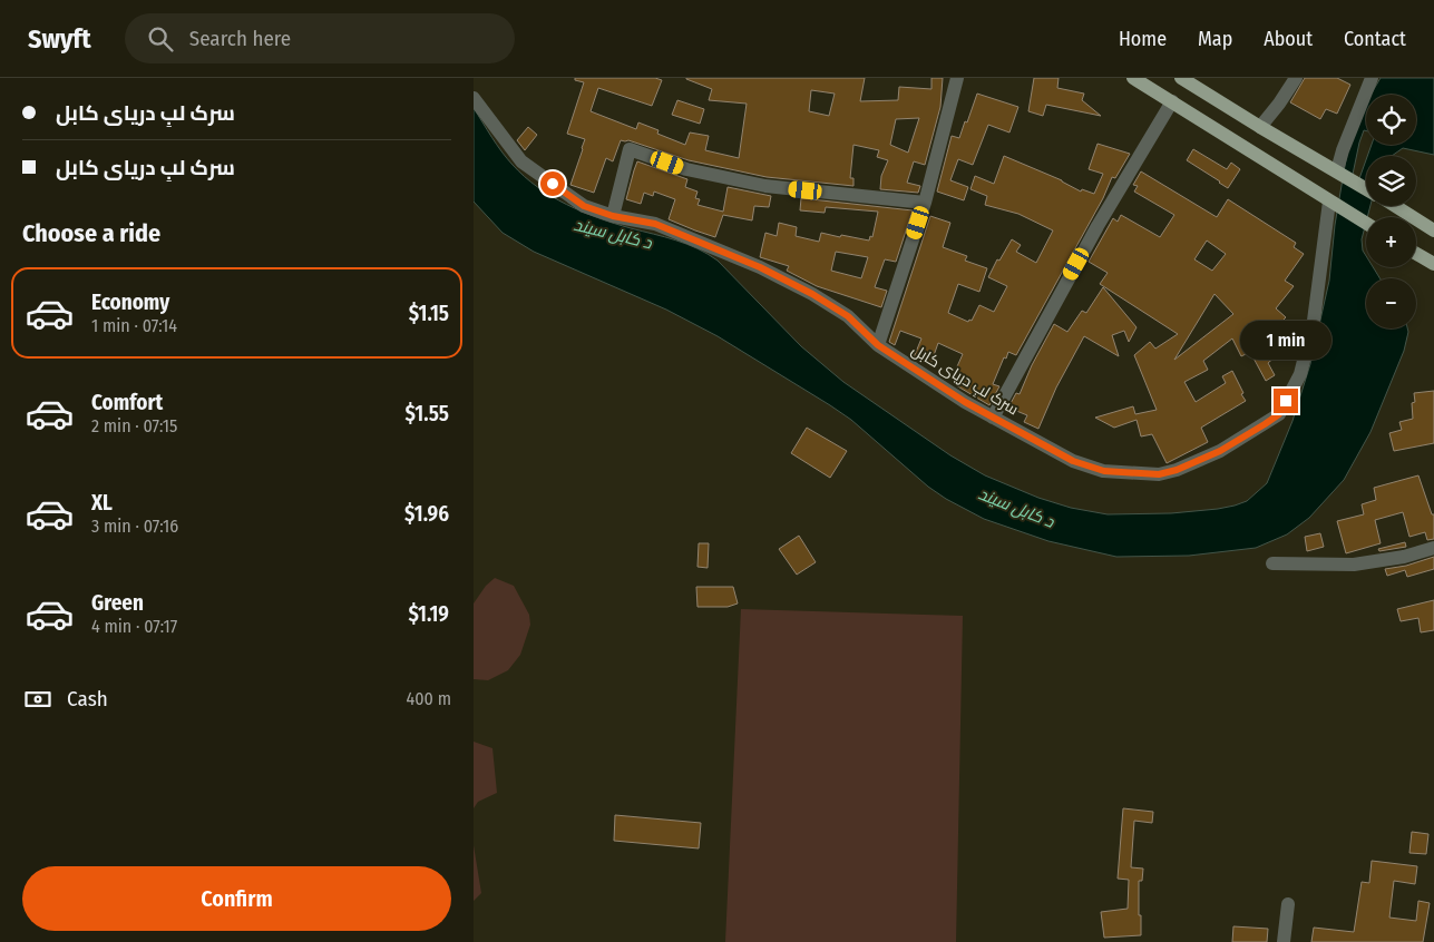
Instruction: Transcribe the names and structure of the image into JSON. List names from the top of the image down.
{
  "streets": {
    "street": ["سرک لبِ دریای کابل"]
  },
  "water": ["د کابل سيند"],
  "page": {
    "header": "Swyft",
    "search": "Search here",
    "nav": [
      "Home",
      "Map",
      "About",
      "Contact"
    ],
    "banner": ["سرک لبِ دریای کابل", "سرک لبِ دریای کابل"],
    "map_buttons": ["+", "−"],
    "heading": "Choose a ride",
    "list": [
      {
        "name": "Economy",
        "note": "1 min · 07:14",
        "value": "$1.15"
      },
      {
        "name": "Comfort",
        "note": "2 min · 07:15",
        "value": "$1.55"
      },
      {
        "name": "XL",
        "note": "3 min · 07:16",
        "value": "$1.96"
      },
      {
        "name": "Green",
        "note": "4 min · 07:17",
        "value": "$1.19"
      }
    ],
    "bubble": "1 min",
    "pay": ["Cash", "400 m"],
    "buttons": "Confirm"
  }
}
